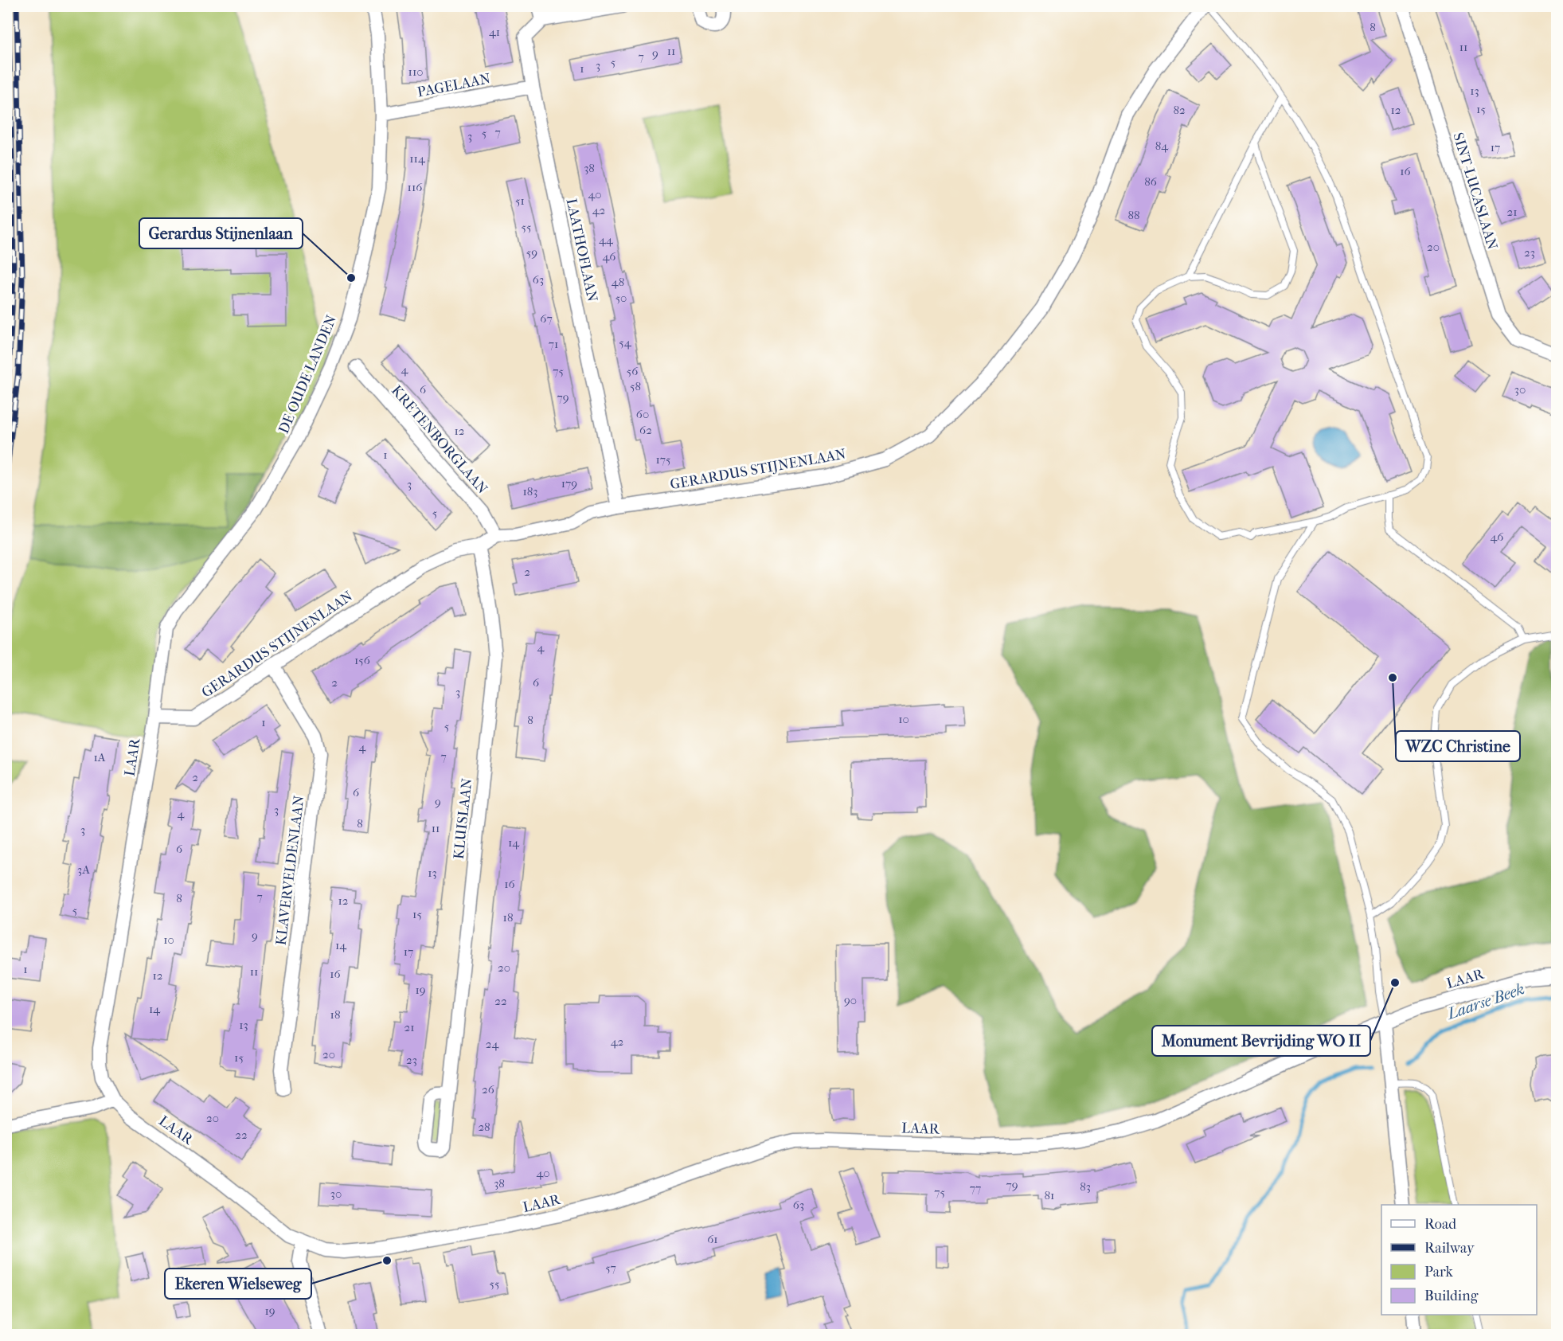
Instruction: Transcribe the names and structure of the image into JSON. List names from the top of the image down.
{
  "streets": {
    "street": [
      "PAGELAAN",
      "SINT-LUCASLAAN",
      "LAATHOFLAAN",
      "DE OUDE LANDEN",
      "KRETENBORGLAAN",
      "GERARDUS STIJNENLAAN",
      "LAAR",
      "KLUISLAAN",
      "KLAVERVELDENLAAN"
    ]
  },
  "crossings": [
    ["PAGELAAN", "LAATHOFLAAN"],
    ["PAGELAAN", "DE OUDE LANDEN"],
    ["LAATHOFLAAN", "GERARDUS STIJNENLAAN"],
    ["DE OUDE LANDEN", "GERARDUS STIJNENLAAN"],
    ["DE OUDE LANDEN", "LAAR"],
    ["KRETENBORGLAAN", "GERARDUS STIJNENLAAN"],
    ["GERARDUS STIJNENLAAN", "LAAR"],
    ["GERARDUS STIJNENLAAN", "KLUISLAAN"],
    ["GERARDUS STIJNENLAAN", "KLAVERVELDENLAAN"]
  ],
  "water": ["Laarse Beek"],
  "places": [
    "Gerardus Stijnenlaan",
    "WZC Christine",
    "Monument Bevrijding WO II",
    "Ekeren Wielseweg"
  ],
  "house_numbers": [
    "8",
    "41",
    "11",
    "11",
    "9",
    "7",
    "5",
    "3",
    "1",
    "110",
    "13",
    "15",
    "82",
    "12",
    "7",
    "5",
    "3",
    "84",
    "17",
    "114",
    "38",
    "16",
    "86",
    "116",
    "40",
    "51",
    "42",
    "21",
    "88",
    "55",
    "44",
    "20",
    "59",
    "23",
    "46",
    "63",
    "48",
    "50",
    "67",
    "54",
    "71",
    "4",
    "75",
    "56",
    "58",
    "6",
    "30",
    "79",
    "60",
    "62",
    "12",
    "1",
    "175",
    "179",
    "3",
    "183",
    "5",
    "46",
    "2",
    "4",
    "156",
    "2",
    "6",
    "3",
    "10",
    "8",
    "1",
    "5",
    "4",
    "7",
    "1A",
    "2",
    "6",
    "9",
    "3",
    "4",
    "8",
    "11",
    "3",
    "14",
    "6",
    "3A",
    "13",
    "16",
    "7",
    "8",
    "12",
    "5",
    "15",
    "18",
    "9",
    "10",
    "14",
    "17",
    "20",
    "1",
    "11",
    "16",
    "12",
    "19",
    "90",
    "22",
    "14",
    "18",
    "13",
    "21",
    "42",
    "24",
    "20",
    "15",
    "23",
    "26",
    "20",
    "28",
    "22",
    "40",
    "38",
    "79",
    "83",
    "77",
    "75",
    "30",
    "81",
    "63",
    "61",
    "57",
    "55",
    "19"
  ],
  "legend": [
    "Road",
    "Railway",
    "Park",
    "Building"
  ]
}
